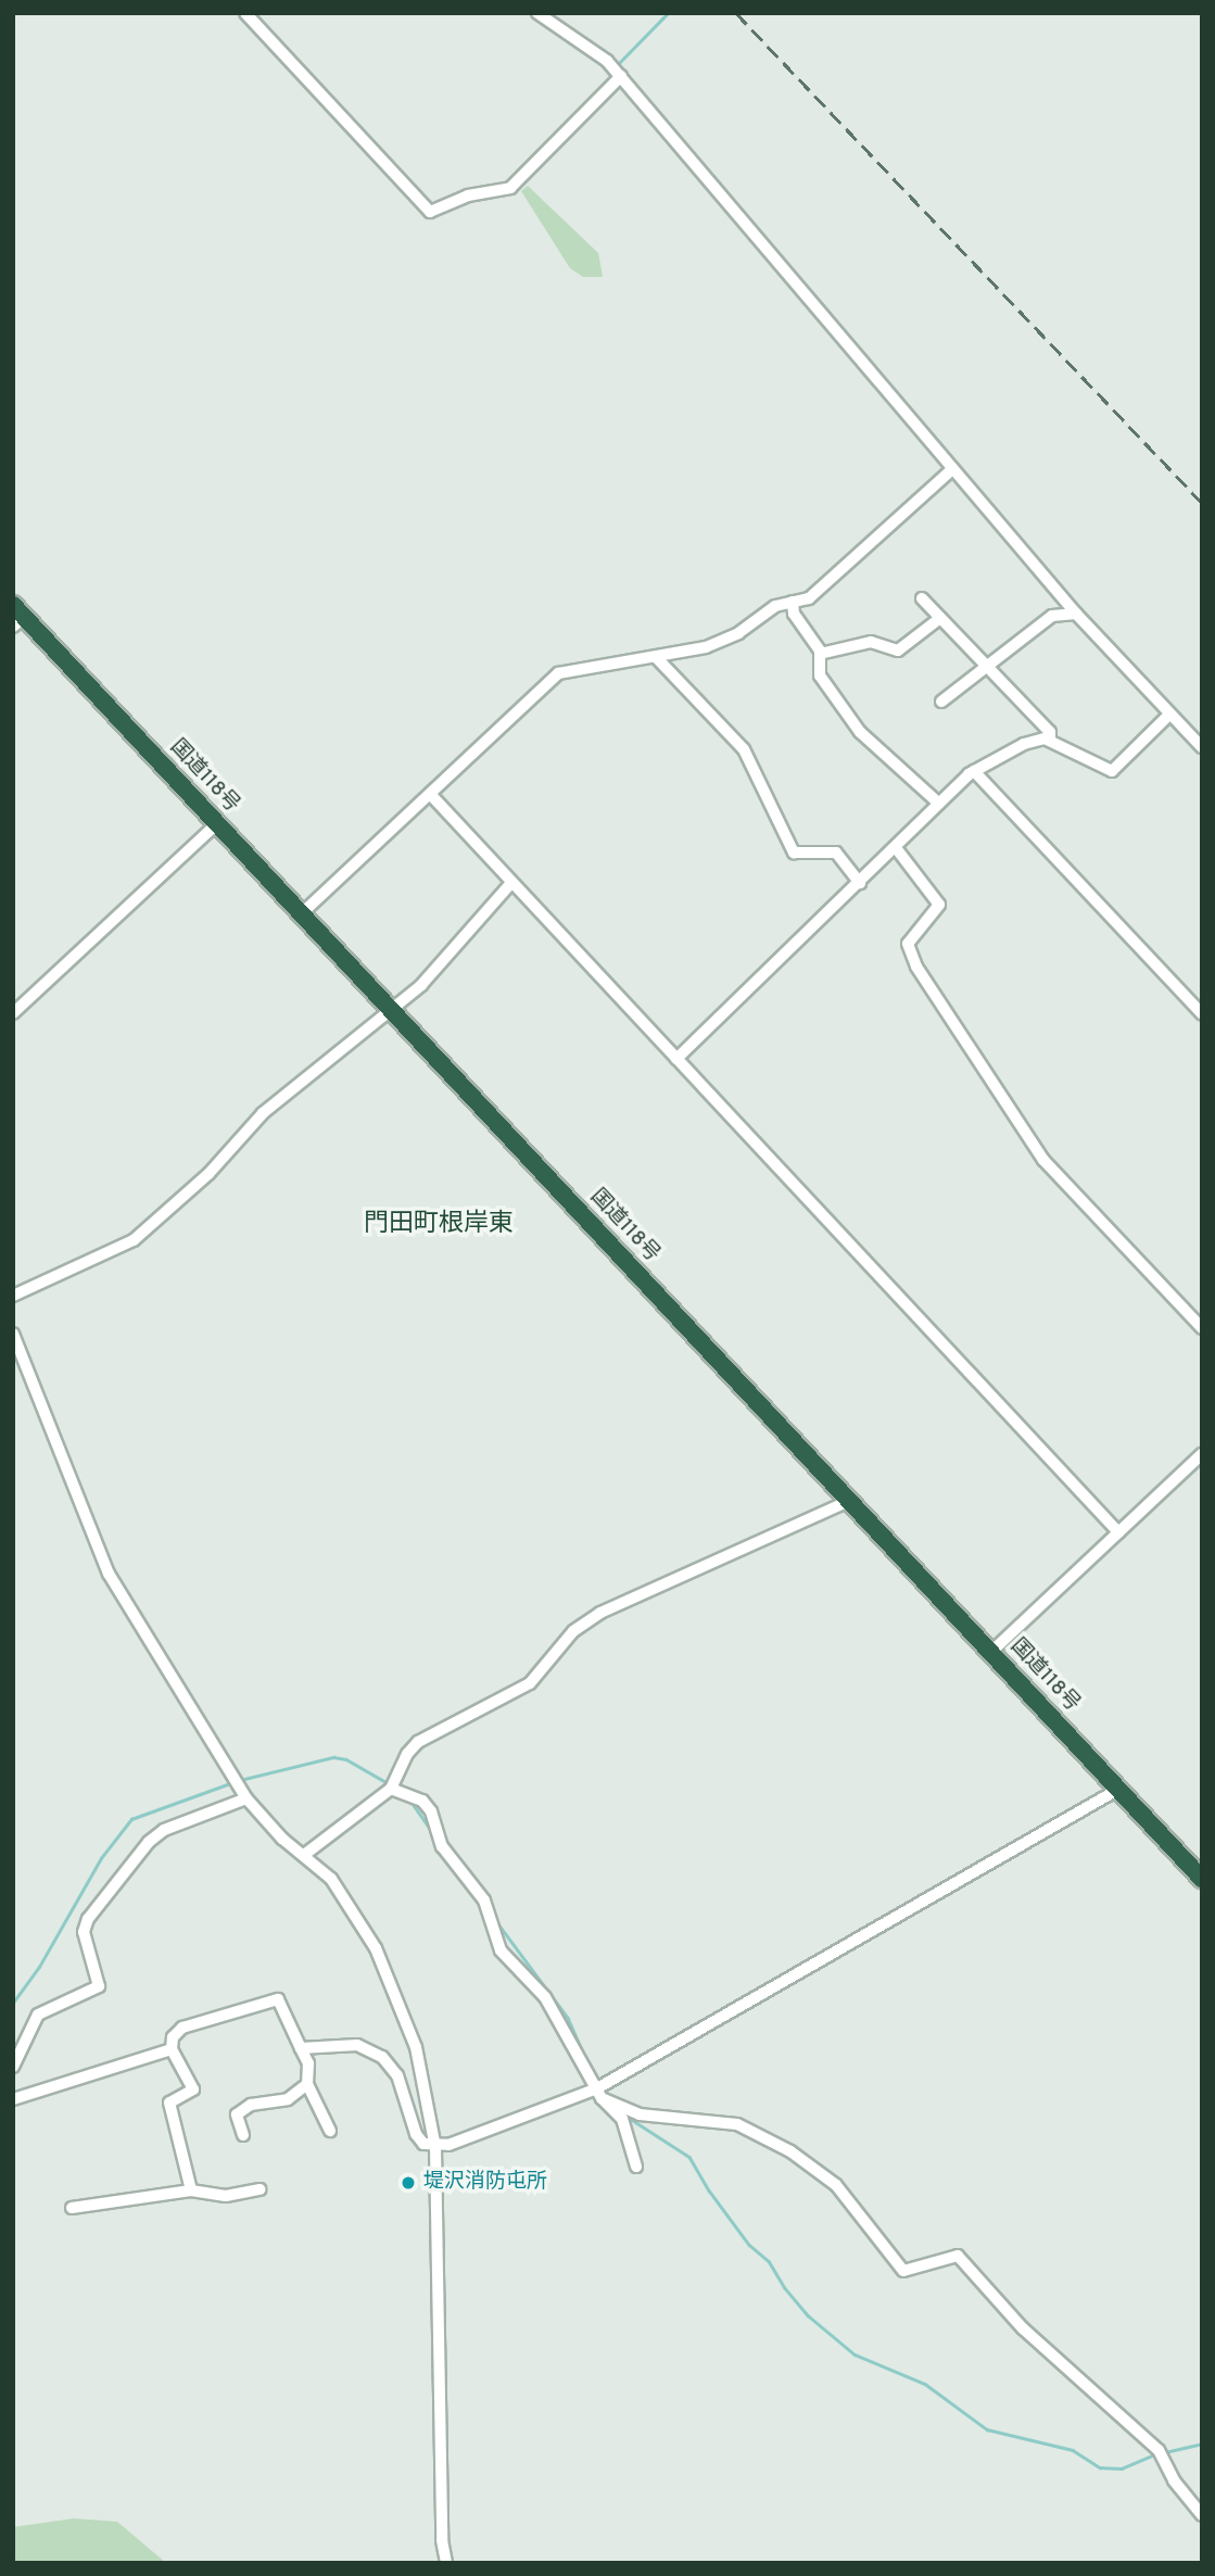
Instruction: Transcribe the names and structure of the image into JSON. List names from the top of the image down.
{
  "streets": {
    "highway": ["国道118号"]
  },
  "districts": ["門田町根岸東"],
  "places": ["堤沢消防屯所"]
}
